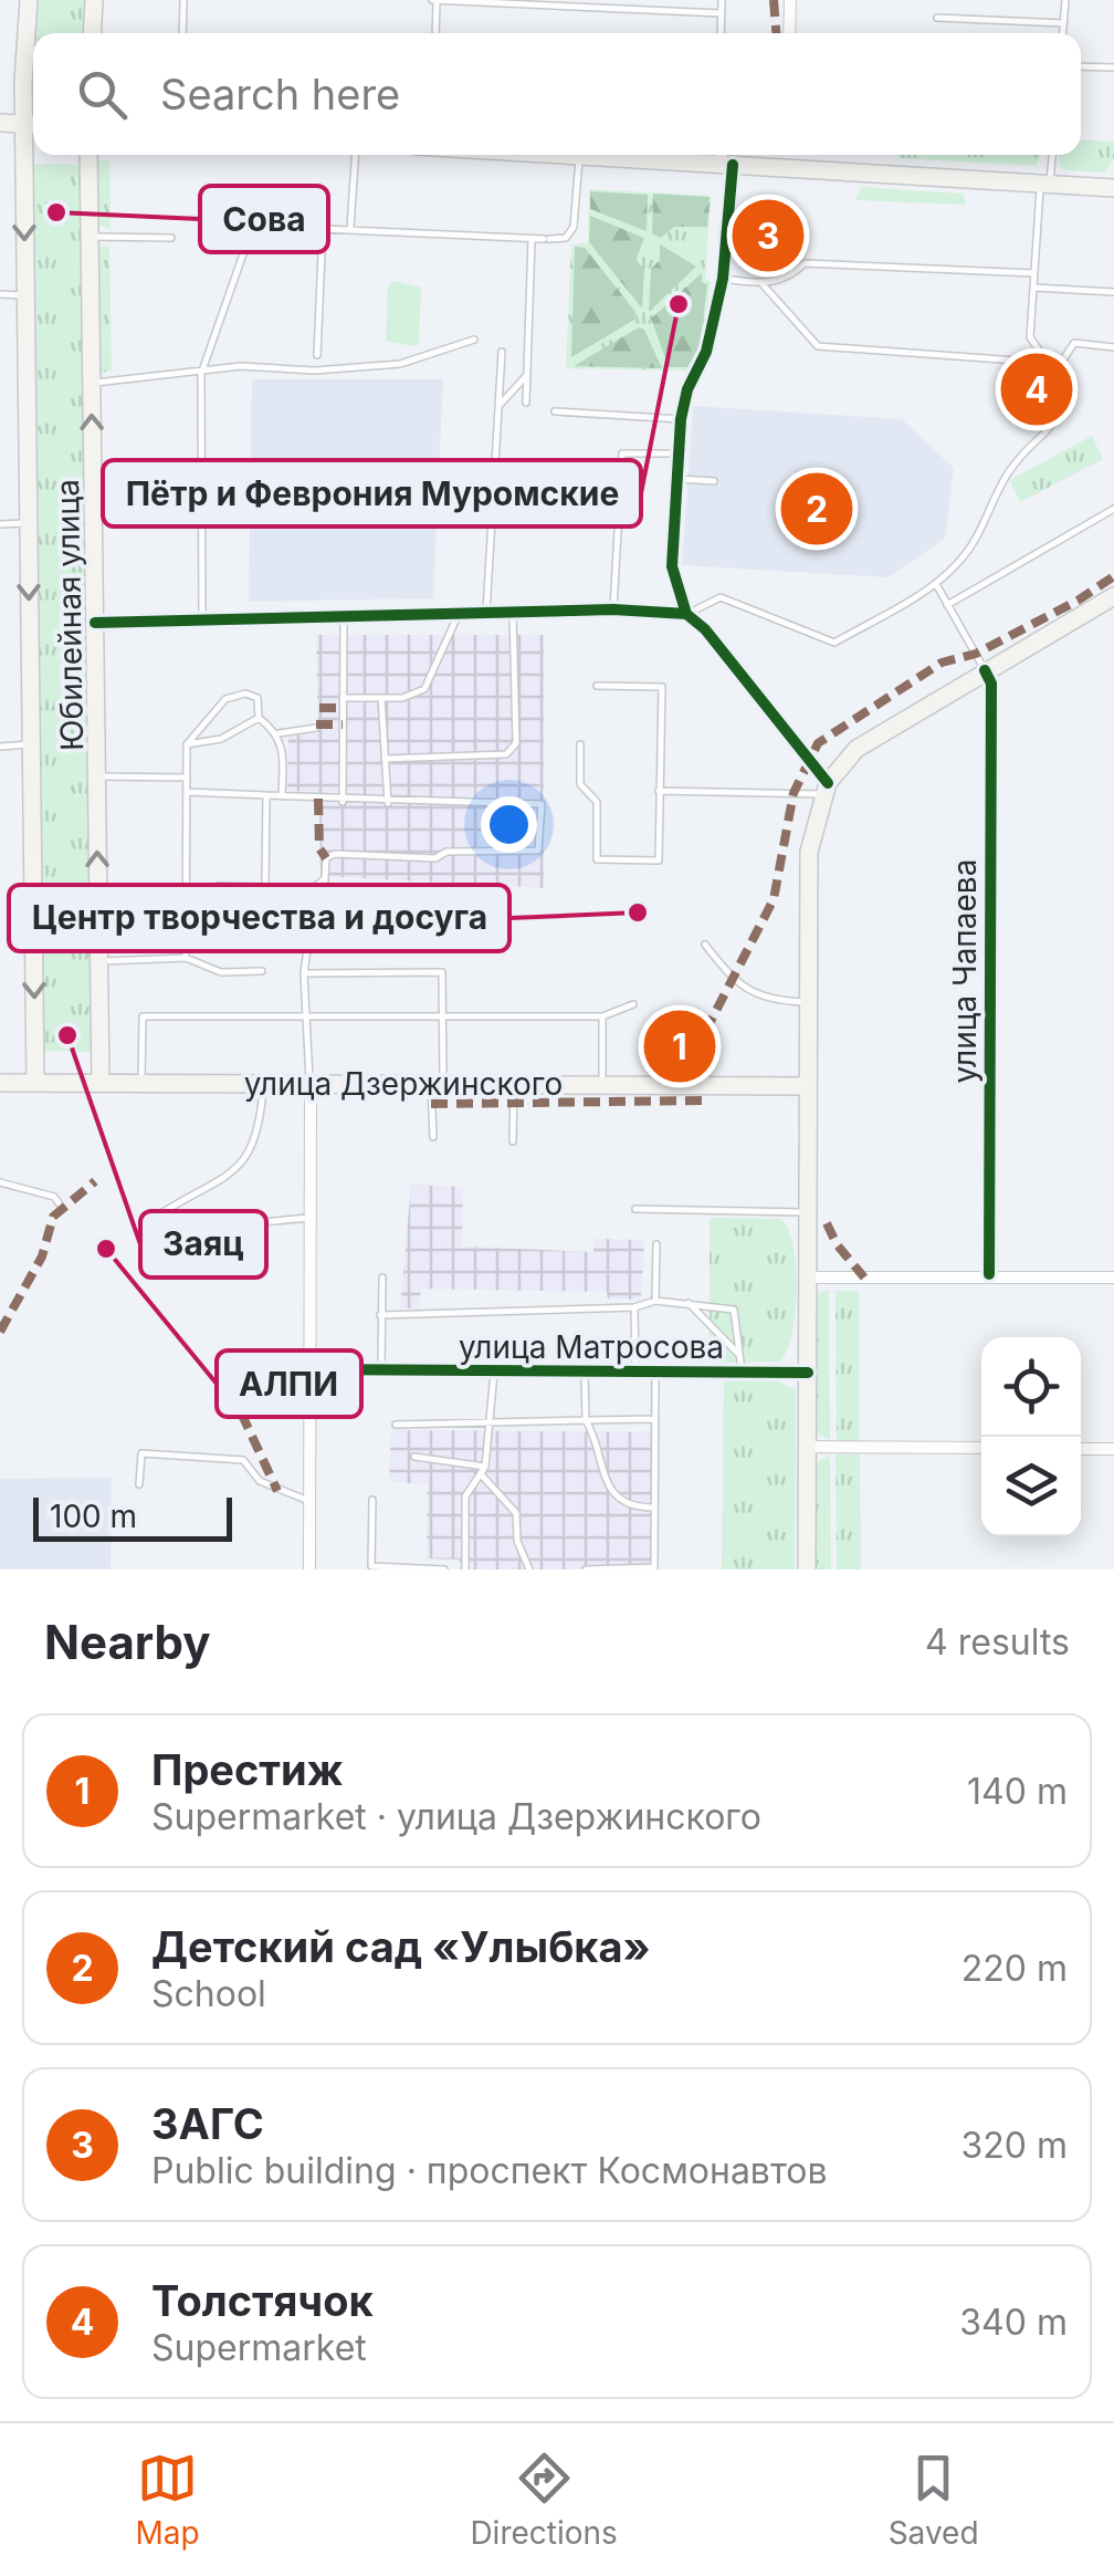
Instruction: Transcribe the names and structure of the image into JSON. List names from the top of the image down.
{
  "streets": {
    "main road": ["Юбилейная улица", "улица Дзержинского"],
    "street": ["улица Чапаева", "улица Матросова"]
  },
  "crossings": [
    ["Юбилейная улица", "улица Дзержинского"]
  ],
  "places": [
    "Сова",
    "Пётр и Феврония Муромские",
    "Центр творчества и досуга",
    "Заяц",
    "АЛПИ"
  ],
  "scale_bar": "100 m",
  "page": {
    "search": "Search here",
    "pins": [
      "3",
      "4",
      "2",
      "1"
    ],
    "scale": "100 m",
    "heading": ["Nearby", "4 results"],
    "list": [
      {
        "mark": "1",
        "name": "Престиж",
        "note": "Supermarket · улица Дзержинского",
        "value": "140 m"
      },
      {
        "mark": "2",
        "name": "Детский сад «Улыбка»",
        "note": "School",
        "value": "220 m"
      },
      {
        "mark": "3",
        "name": "ЗАГС",
        "note": "Public building · проспект Космонавтов",
        "value": "320 m"
      },
      {
        "mark": "4",
        "name": "Толстячок",
        "note": "Supermarket",
        "value": "340 m"
      }
    ],
    "nav": ["Map", "Directions", "Saved"]
  }
}
